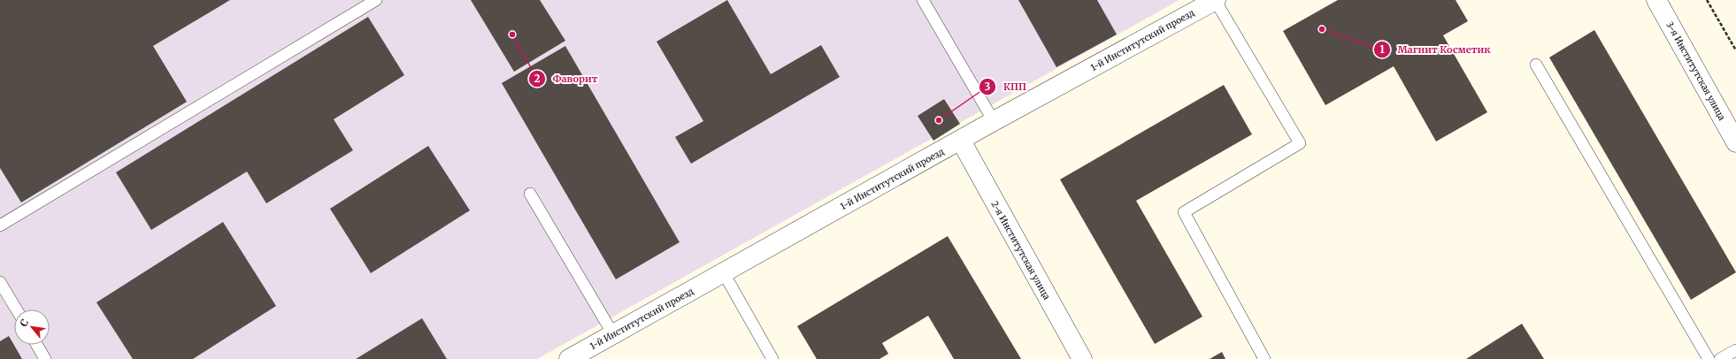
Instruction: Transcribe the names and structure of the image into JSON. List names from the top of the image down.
{
  "streets": {
    "street": ["1-й Институтский проезд", "3-я Институтская улица", "2-я Институтская улица"]
  },
  "crossings": [
    ["1-й Институтский проезд", "2-я Институтская улица"]
  ],
  "places": ["Магнит Косметик", "Фаворит", "КПП"],
  "north": "top left"
}
